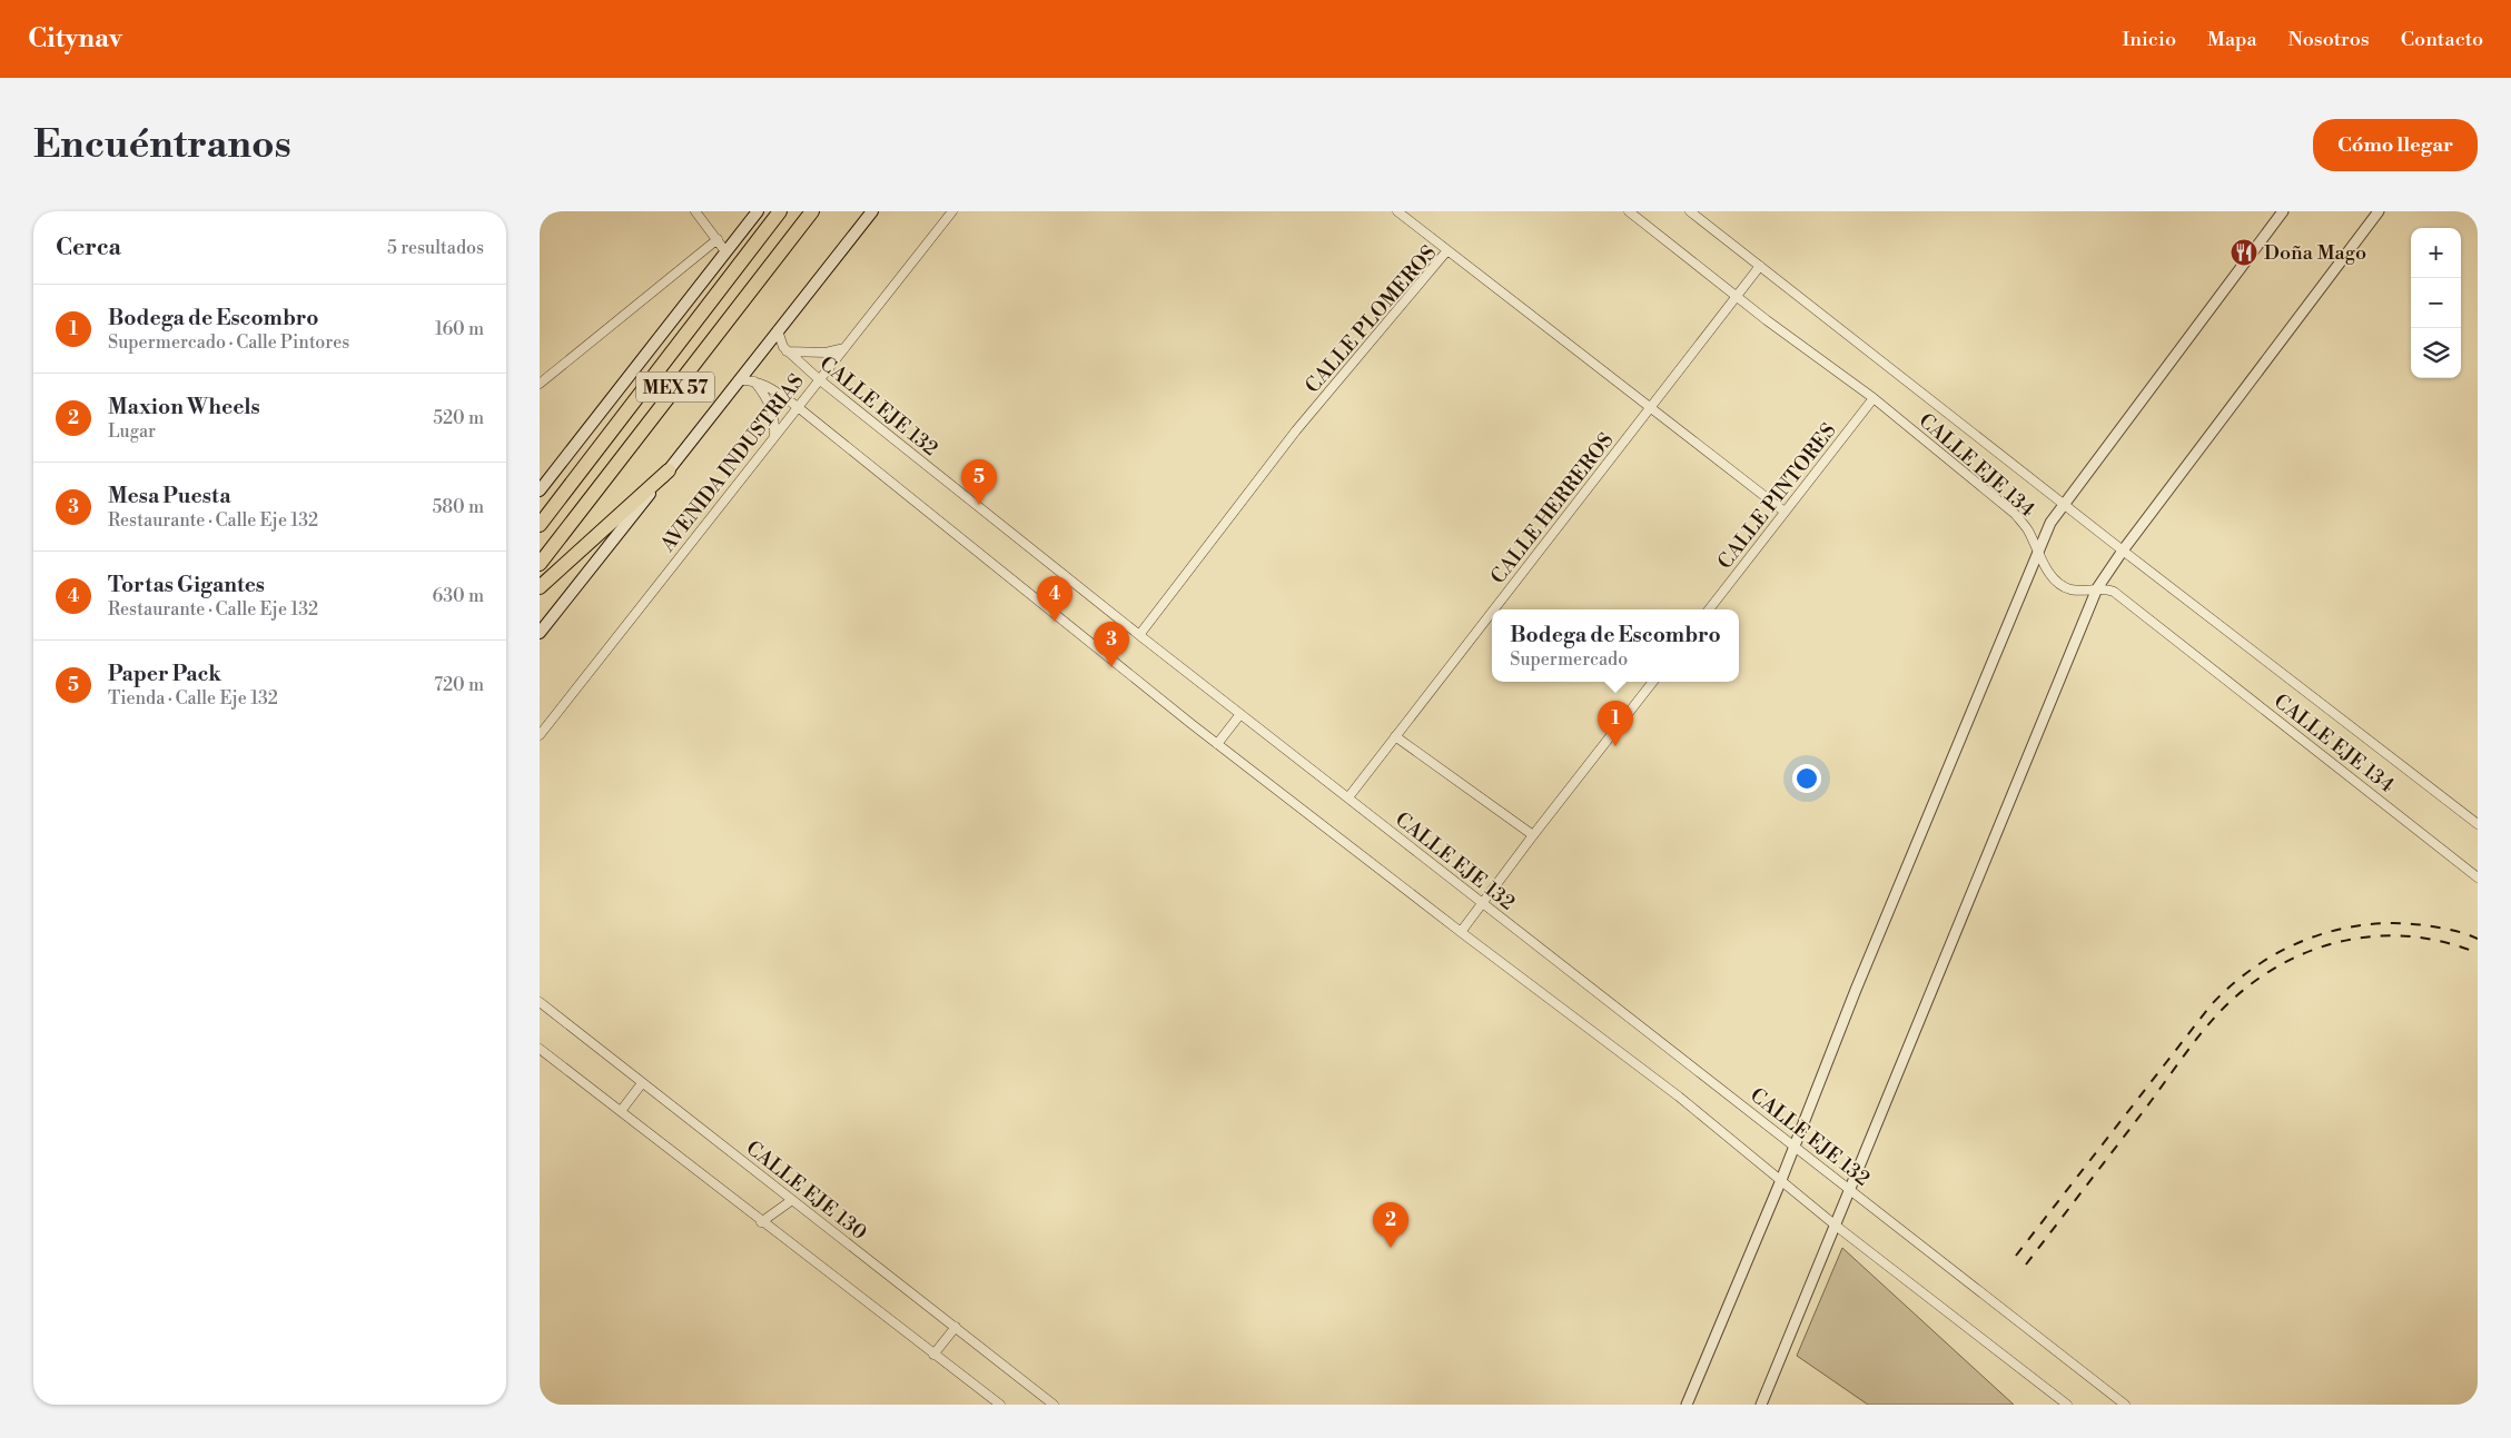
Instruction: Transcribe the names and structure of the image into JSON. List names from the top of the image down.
{
  "streets": {
    "highway": ["MEX 57"],
    "street": [
      "CALLE PLOMEROS",
      "CALLE EJE 132",
      "AVENIDA INDUSTRIAS",
      "CALLE EJE 134",
      "CALLE PINTORES",
      "CALLE HERREROS",
      "CALLE EJE 130"
    ]
  },
  "crossings": [
    ["CALLE PLOMEROS", "CALLE EJE 132"],
    ["CALLE PLOMEROS", "CALLE PINTORES"],
    ["CALLE PLOMEROS", "CALLE HERREROS"],
    ["CALLE EJE 132", "AVENIDA INDUSTRIAS"],
    ["CALLE EJE 132", "CALLE HERREROS"],
    ["CALLE EJE 134", "CALLE PINTORES"],
    ["CALLE EJE 134", "CALLE HERREROS"]
  ],
  "places": {
    "restaurant": ["Doña Mago"]
  },
  "page": {
    "header": "Citynav",
    "nav": [
      "Inicio",
      "Mapa",
      "Nosotros",
      "Contacto"
    ],
    "buttons": "Cómo llegar",
    "title": "Encuéntranos",
    "heading": ["Cerca", "5 resultados"],
    "map_buttons": ["+", "−"],
    "list": [
      {
        "mark": "1",
        "name": "Bodega de Escombro",
        "note": "Supermercado · Calle Pintores",
        "value": "160 m"
      },
      {
        "mark": "2",
        "name": "Maxion Wheels",
        "note": "Lugar",
        "value": "520 m"
      },
      {
        "mark": "3",
        "name": "Mesa Puesta",
        "note": "Restaurante · Calle Eje 132",
        "value": "580 m"
      },
      {
        "mark": "4",
        "name": "Tortas Gigantes",
        "note": "Restaurante · Calle Eje 132",
        "value": "630 m"
      },
      {
        "mark": "5",
        "name": "Paper Pack",
        "note": "Tienda · Calle Eje 132",
        "value": "720 m"
      }
    ],
    "pins": [
      "5",
      "4",
      "3",
      "1",
      "2"
    ],
    "popup": ["Bodega de Escombro", "Supermercado"]
  }
}
